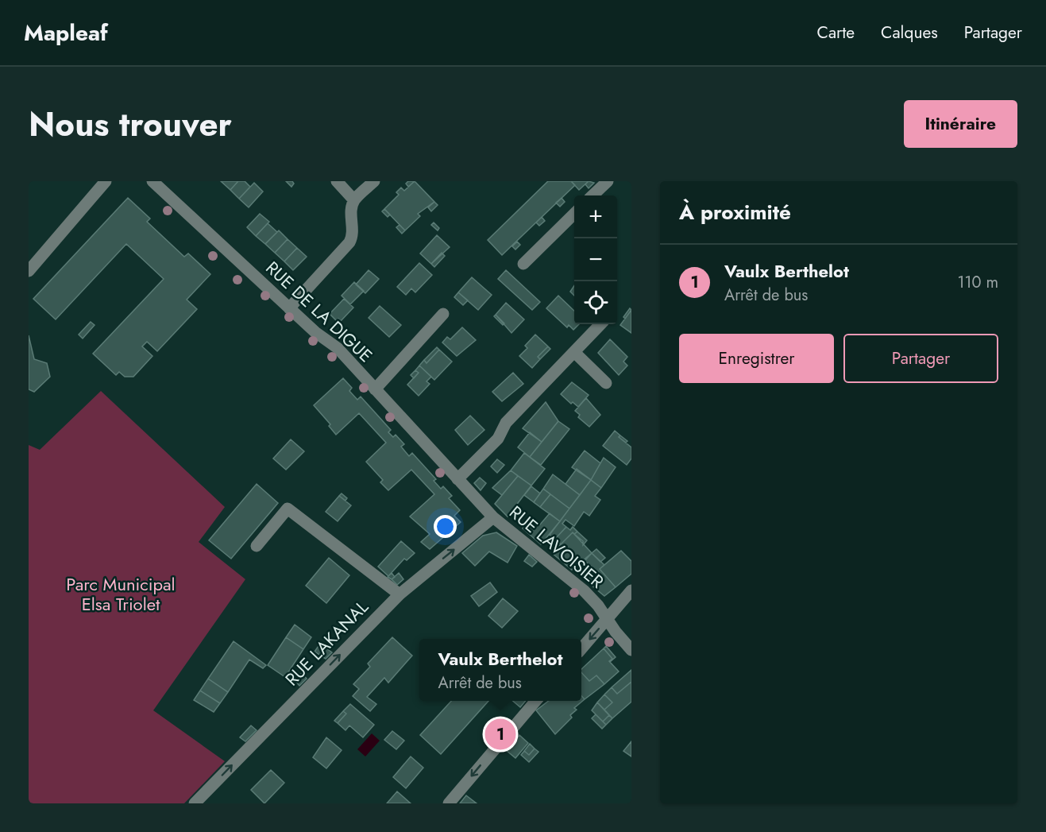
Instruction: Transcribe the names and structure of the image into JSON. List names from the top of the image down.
{
  "streets": {
    "street": ["RUE DE LA DIGUE", "RUE LAVOISIER", "RUE LAKANAL"]
  },
  "crossings": [
    ["RUE DE LA DIGUE", "RUE LAVOISIER"],
    ["RUE DE LA DIGUE", "RUE LAKANAL"],
    ["RUE LAVOISIER", "RUE LAKANAL"]
  ],
  "one_way": ["RUE LAKANAL"],
  "parks": ["Parc Municipal Elsa Triolet"],
  "page": {
    "header": "Mapleaf",
    "nav": ["Carte", "Calques", "Partager"],
    "title": "Nous trouver",
    "buttons": [
      "Itinéraire",
      ["Enregistrer", "Partager"]
    ],
    "heading": "À proximité",
    "map_buttons": ["+", "−"],
    "list": [
      {
        "mark": "1",
        "name": "Vaulx Berthelot",
        "note": "Arrêt de bus",
        "value": "110 m"
      }
    ],
    "popup": ["Vaulx Berthelot", "Arrêt de bus"],
    "pins": "1"
  }
}
